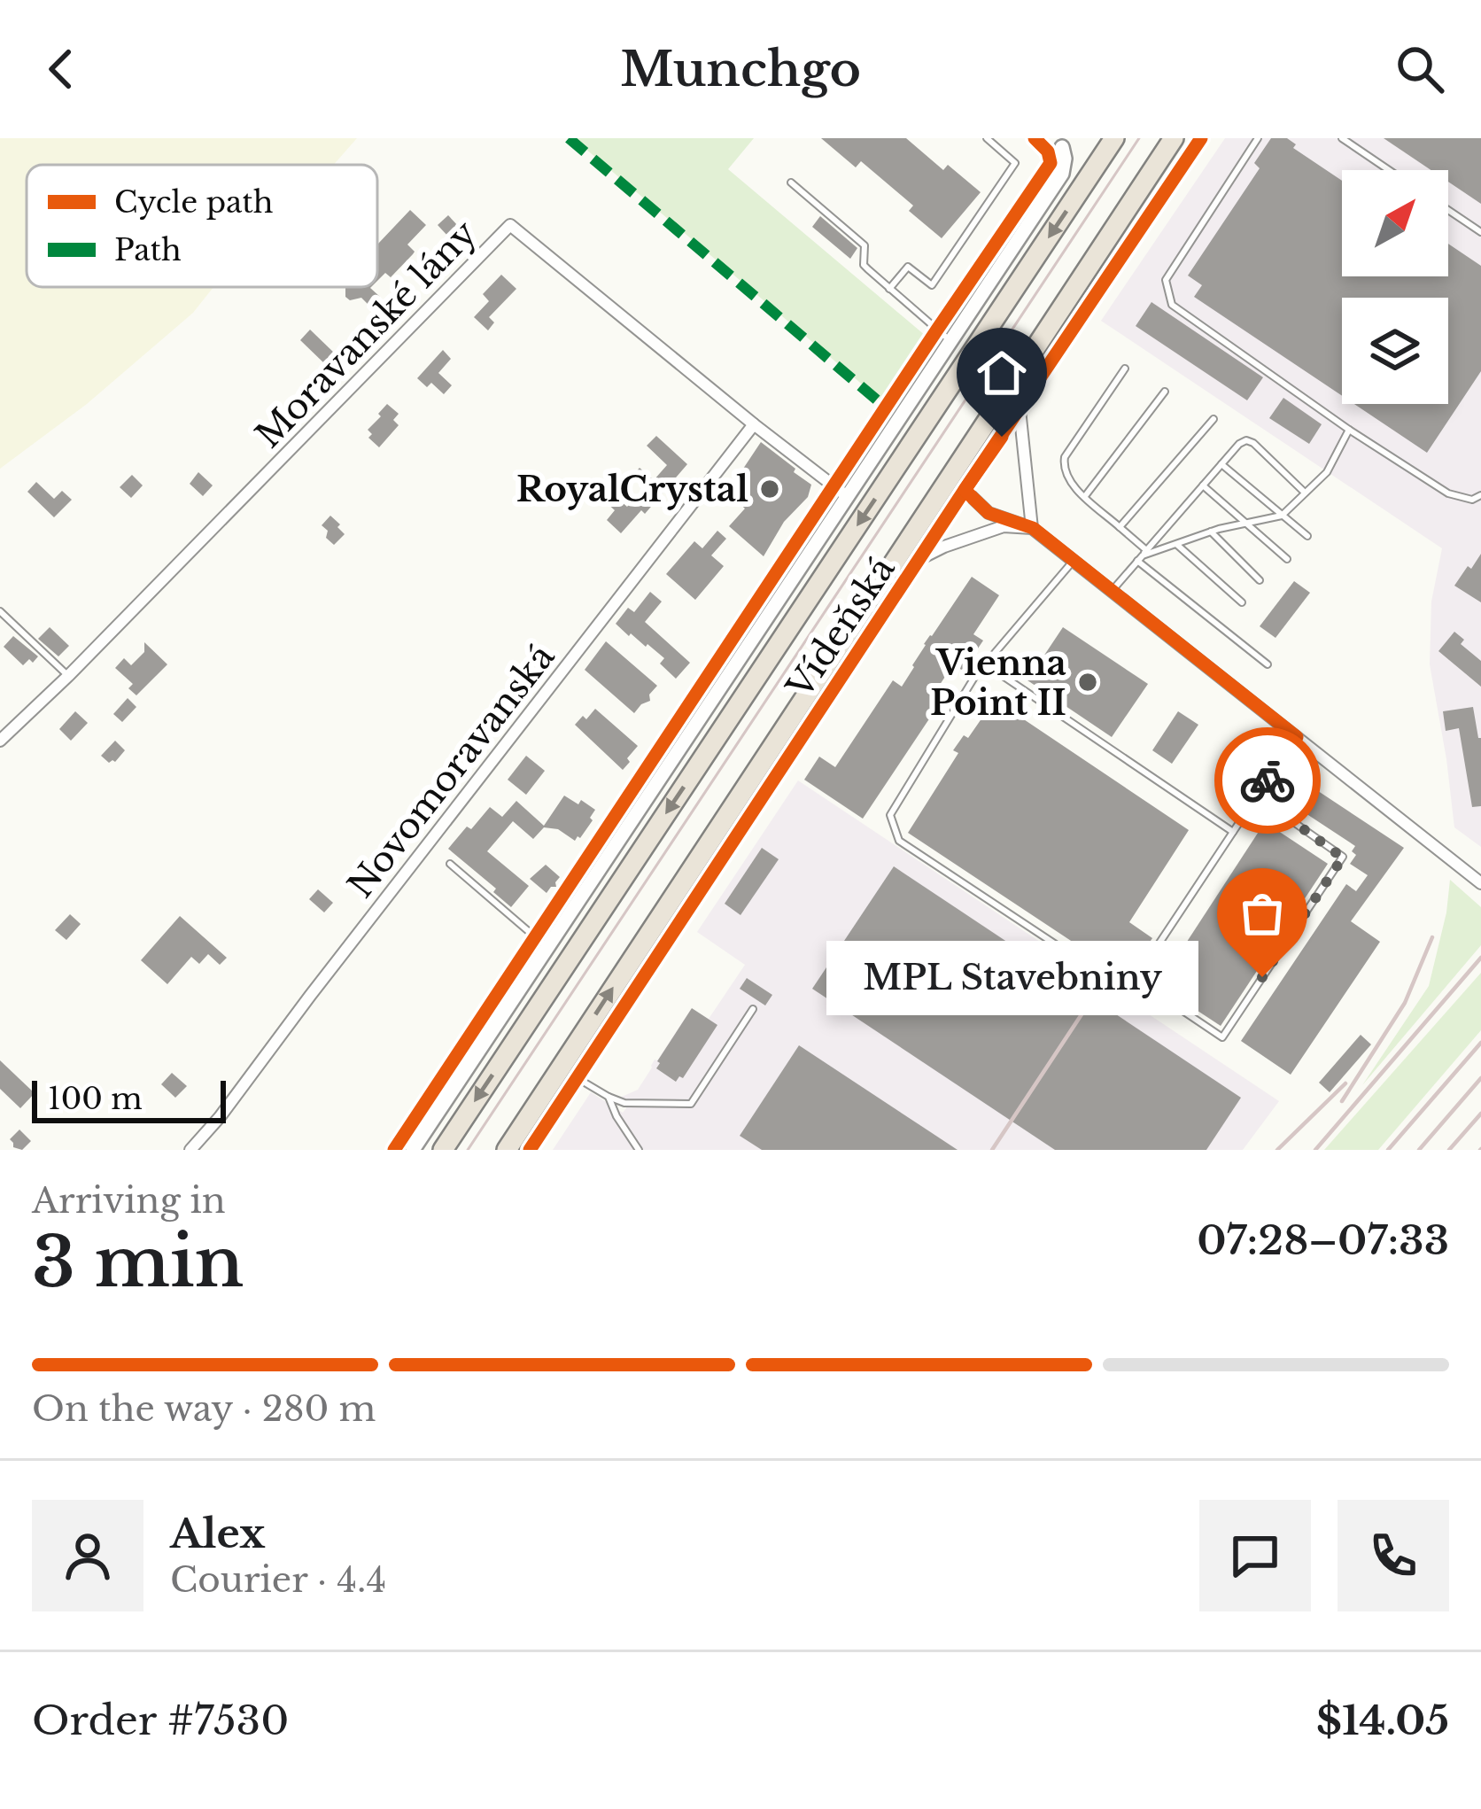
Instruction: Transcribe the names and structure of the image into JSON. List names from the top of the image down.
{
  "streets": {
    "highway": ["Vídeňská"],
    "street": ["Moravanské lány", "Novomoravanská"]
  },
  "crossings": [
    ["Moravanské lány", "Vídeňská"],
    ["Moravanské lány", "Novomoravanská"]
  ],
  "places": ["RoyalCrystal", "Vienna Point II", "MPL Stavebniny"],
  "legend": ["Cycle path", "Path"],
  "scale_bar": "100 m",
  "north": "top right",
  "page": {
    "header": "Munchgo",
    "bubble": "MPL Stavebniny",
    "scale": "100 m",
    "heading": ["3 min", "Arriving in", "07:28–07:33"],
    "panel": [
      "Alex",
      "Courier · 4.4",
      "Order #7530",
      "$14.05"
    ],
    "bar": "On the way · 280 m"
  }
}
